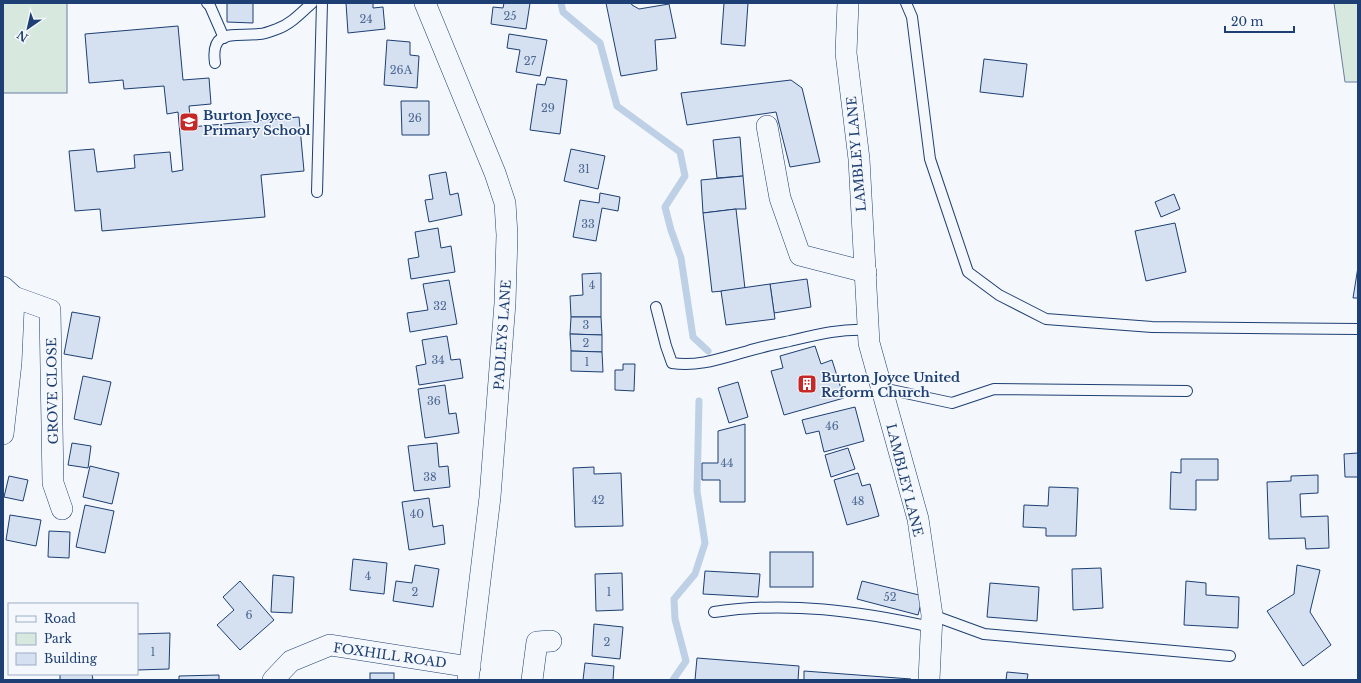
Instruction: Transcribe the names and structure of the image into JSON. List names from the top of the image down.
{
  "streets": {
    "street": [
      "LAMBLEY LANE",
      "PADLEYS LANE",
      "GROVE CLOSE",
      "FOXHILL ROAD"
    ]
  },
  "crossings": [
    ["PADLEYS LANE", "FOXHILL ROAD"]
  ],
  "places": {
    "school or university": ["Burton Joyce Primary School"],
    "building": ["Burton Joyce United Reform Church"]
  },
  "house_numbers": [
    "25",
    "24",
    "27",
    "26A",
    "29",
    "26",
    "31",
    "33",
    "4",
    "32",
    "3",
    "2",
    "34",
    "1",
    "36",
    "46",
    "44",
    "38",
    "42",
    "48",
    "40",
    "4",
    "2",
    "1",
    "52",
    "6",
    "2",
    "1"
  ],
  "legend": ["Road", "Park", "Building"],
  "scale_bar": "20 m",
  "north": "bottom left"
}
